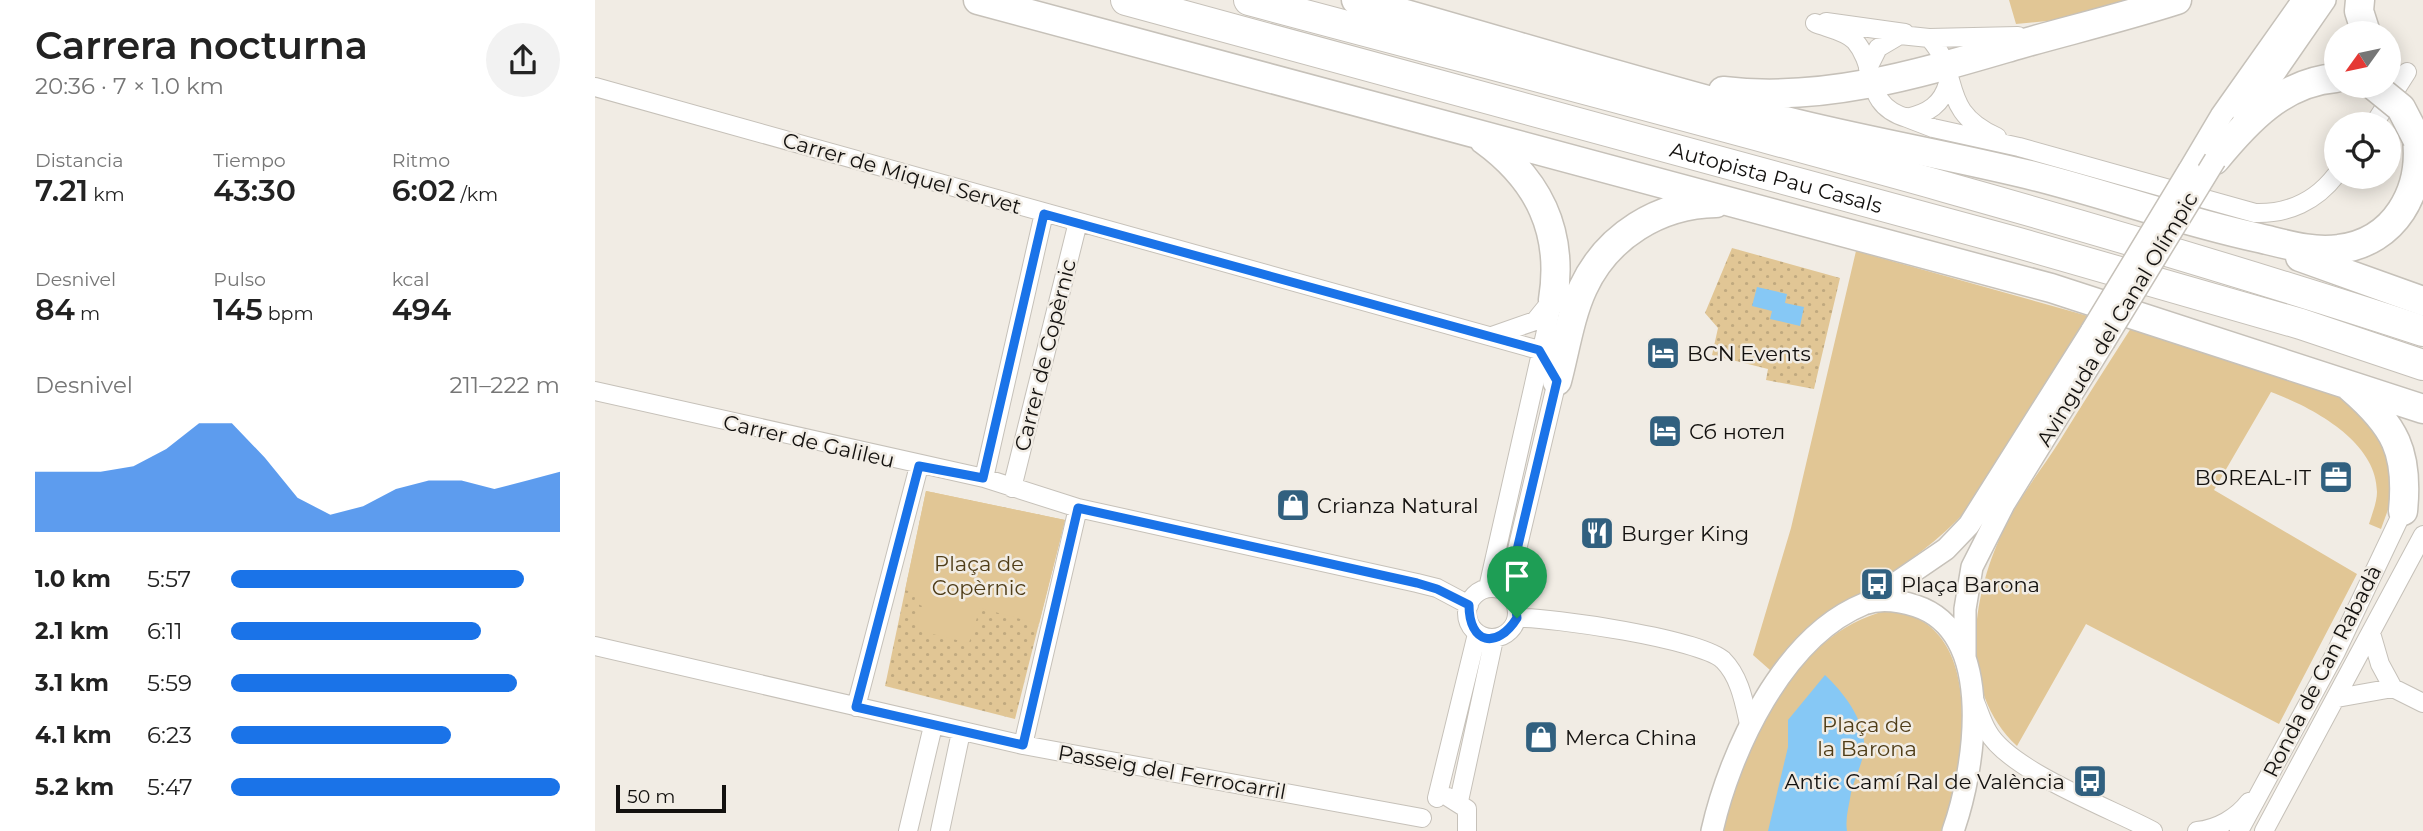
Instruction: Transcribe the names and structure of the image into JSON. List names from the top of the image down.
{
  "streets": {
    "highway": ["Autopista Pau Casals"],
    "street": [
      "Carrer de Miquel Servet",
      "Avinguda del Canal Olímpic",
      "Carrer de Copèrnic",
      "Carrer de Galileu",
      "Ronda de Can Rabadà",
      "Passeig del Ferrocarril"
    ]
  },
  "crossings": [
    ["Carrer de Miquel Servet", "Carrer de Copèrnic"],
    ["Carrer de Copèrnic", "Carrer de Galileu"]
  ],
  "parks": ["Plaça de Copèrnic", "Plaça de la Barona"],
  "places": {
    "hotel": ["BCN Events", "Сб нотел"],
    "office": ["BOREAL-IT"],
    "shop": ["Crianza Natural", "Merca China"],
    "restaurant": ["Burger King"],
    "bus stop": ["Plaça Barona", "Antic Camí Ral de València"]
  },
  "scale_bar": "50 m",
  "north": "bottom left",
  "page": {
    "heading": ["Carrera nocturna", "20:36 · 7 × 1.0 km"],
    "stats": [
      ["Distancia", "7.21 km"],
      ["Tiempo", "43:30"],
      ["Ritmo", "6:02 /km"],
      ["Desnivel", "84 m"],
      ["Pulso", "145 bpm"],
      ["kcal", "494"]
    ],
    "chart": ["Desnivel", "211–222 m"],
    "list": [
      {
        "name": "1.0 km",
        "note": "5:57"
      },
      {
        "name": "2.1 km",
        "note": "6:11"
      },
      {
        "name": "3.1 km",
        "note": "5:59"
      },
      {
        "name": "4.1 km",
        "note": "6:23"
      },
      {
        "name": "5.2 km",
        "note": "5:47"
      }
    ],
    "scale": "50 m"
  }
}
